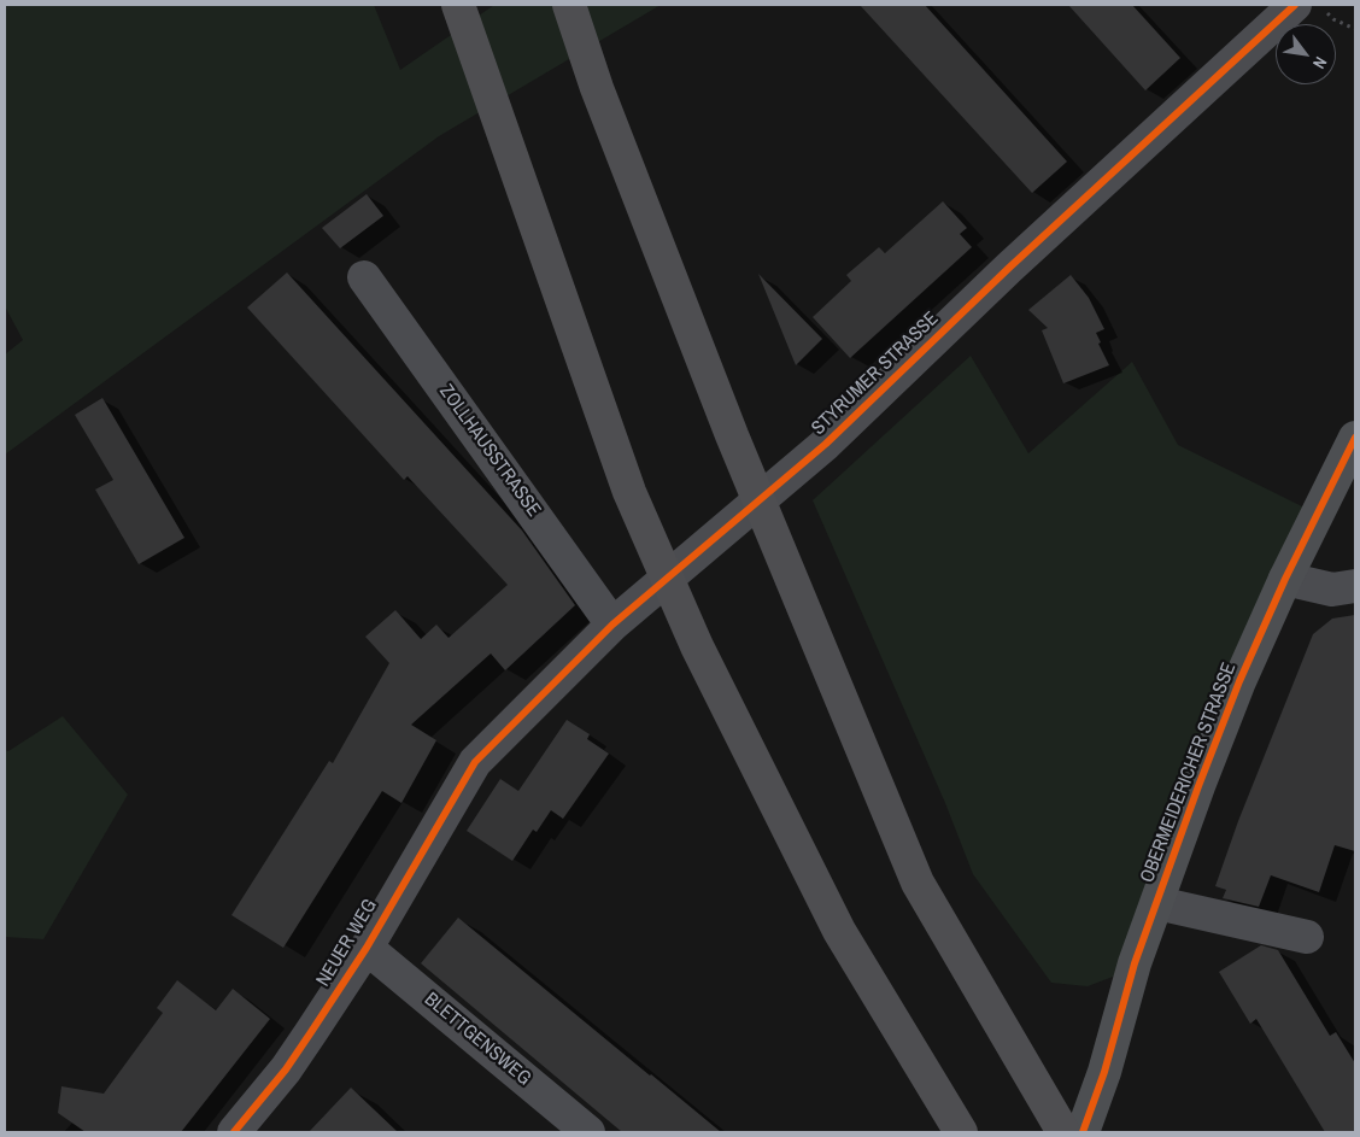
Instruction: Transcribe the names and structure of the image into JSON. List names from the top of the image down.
{
  "streets": {
    "main road": ["OBERMEIDERICHER STRASSE"],
    "street": [
      "STYRUMER STRASSE",
      "ZOLLHAUSSTRASSE",
      "NEUER WEG",
      "BLETTGENSWEG"
    ]
  },
  "crossings": [
    ["STYRUMER STRASSE", "ZOLLHAUSSTRASSE"],
    ["STYRUMER STRASSE", "NEUER WEG"],
    ["NEUER WEG", "BLETTGENSWEG"]
  ],
  "north": "bottom right"
}
